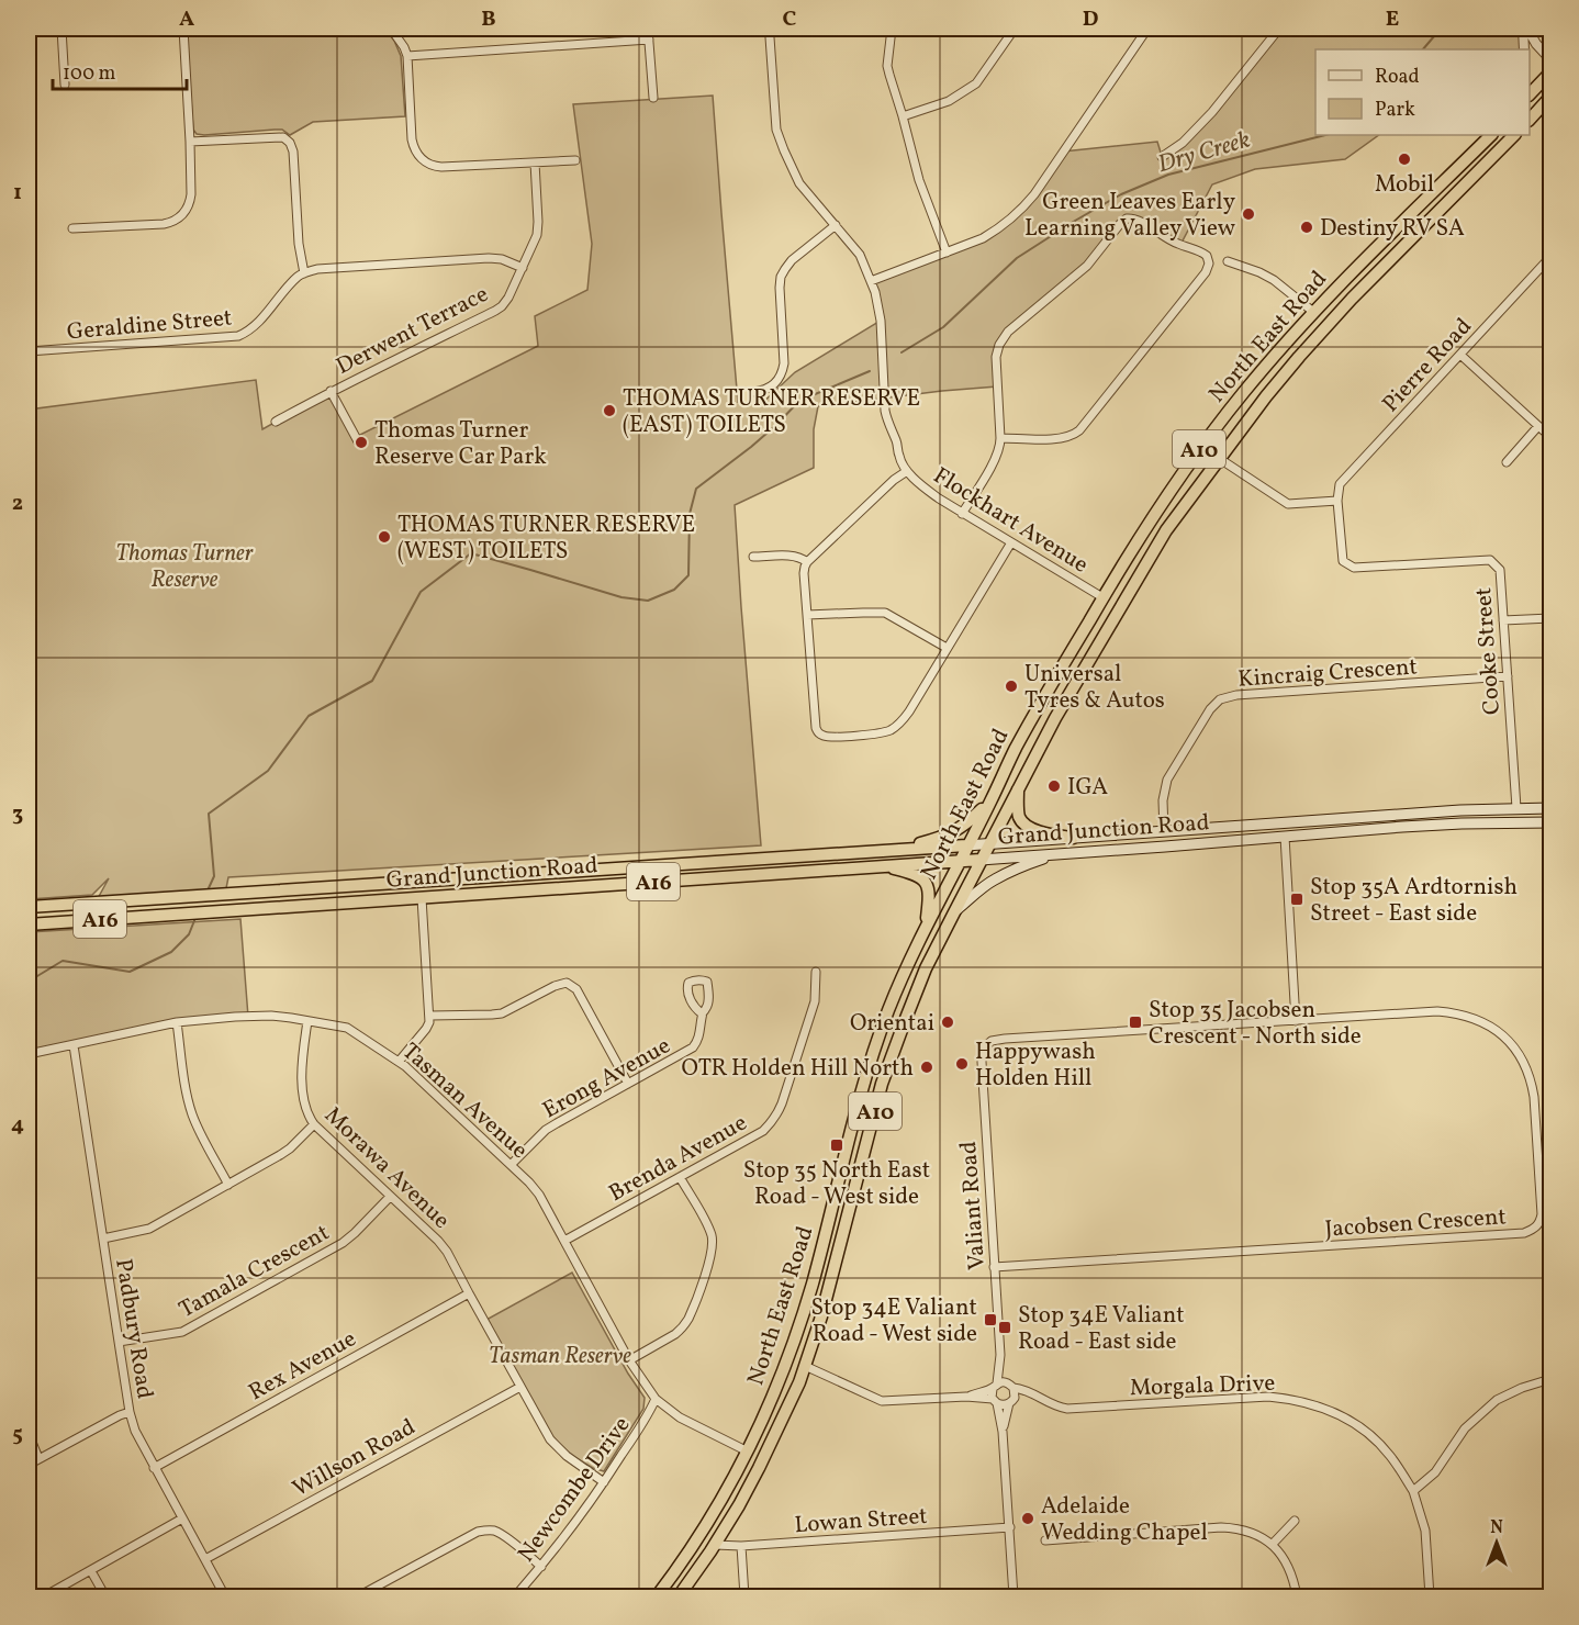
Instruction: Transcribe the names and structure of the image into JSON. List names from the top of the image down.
{
  "streets": {
    "highway": [
      "North East Road",
      "A10",
      "Grand Junction Road",
      "A16"
    ],
    "street": [
      "Geraldine Street",
      "Derwent Terrace",
      "Pierre Road",
      "Flockhart Avenue",
      "Cooke Street",
      "Kincraig Crescent",
      "Erong Avenue",
      "Tasman Avenue",
      "Brenda Avenue",
      "Morawa Avenue",
      "Valiant Road",
      "Jacobsen Crescent",
      "Tamala Crescent",
      "Padbury Road",
      "Rex Avenue",
      "Morgala Drive",
      "Willson Road",
      "Newcombe Drive",
      "Lowan Street"
    ]
  },
  "crossings": [
    ["North East Road", "Flockhart Avenue"],
    ["North East Road", "Grand Junction Road"],
    ["North East Road", "Tasman Avenue"],
    ["North East Road", "Lowan Street"],
    ["Pierre Road", "Cooke Street"],
    ["Cooke Street", "Kincraig Crescent"],
    ["Cooke Street", "Grand Junction Road"],
    ["Kincraig Crescent", "Grand Junction Road"],
    ["Erong Avenue", "Tasman Avenue"],
    ["Tasman Avenue", "Brenda Avenue"],
    ["Tasman Avenue", "Morawa Avenue"],
    ["Tasman Avenue", "Padbury Road"],
    ["Tasman Avenue", "Newcombe Drive"],
    ["Morawa Avenue", "Tamala Crescent"],
    ["Morawa Avenue", "Rex Avenue"],
    ["Morawa Avenue", "Willson Road"],
    ["Morawa Avenue", "Newcombe Drive"],
    ["Valiant Road", "Jacobsen Crescent"],
    ["Valiant Road", "Morgala Drive"],
    ["Tamala Crescent", "Padbury Road"],
    ["Padbury Road", "Rex Avenue"],
    ["Padbury Road", "Willson Road"]
  ],
  "water": ["Dry Creek"],
  "parks": ["Thomas Turner Reserve", "Tasman Reserve"],
  "places": {
    "other": [
      "Mobil",
      "Green Leaves Early Learning Valley View",
      "Destiny RV SA",
      "THOMAS TURNER RESERVE (EAST) TOILETS",
      "Thomas Turner Reserve Car Park",
      "THOMAS TURNER RESERVE (WEST) TOILETS",
      "Universal Tyres & Autos",
      "IGA",
      "Orientai",
      "Happywash Holden Hill",
      "OTR Holden Hill North",
      "Adelaide Wedding Chapel"
    ],
    "transit": [
      "Stop 35A Ardtornish Street - East side",
      "Stop 35 Jacobsen Crescent - North side",
      "Stop 35 North East Road - West side",
      "Stop 34E Valiant Road - West side",
      "Stop 34E Valiant Road - East side"
    ]
  },
  "legend": ["Road", "Park"],
  "scale_bar": "100 m",
  "north": "top",
  "grid": {
    "columns": [
      "A",
      "B",
      "C",
      "D",
      "E"
    ],
    "rows": [
      "1",
      "2",
      "3",
      "4",
      "5"
    ]
  }
}
